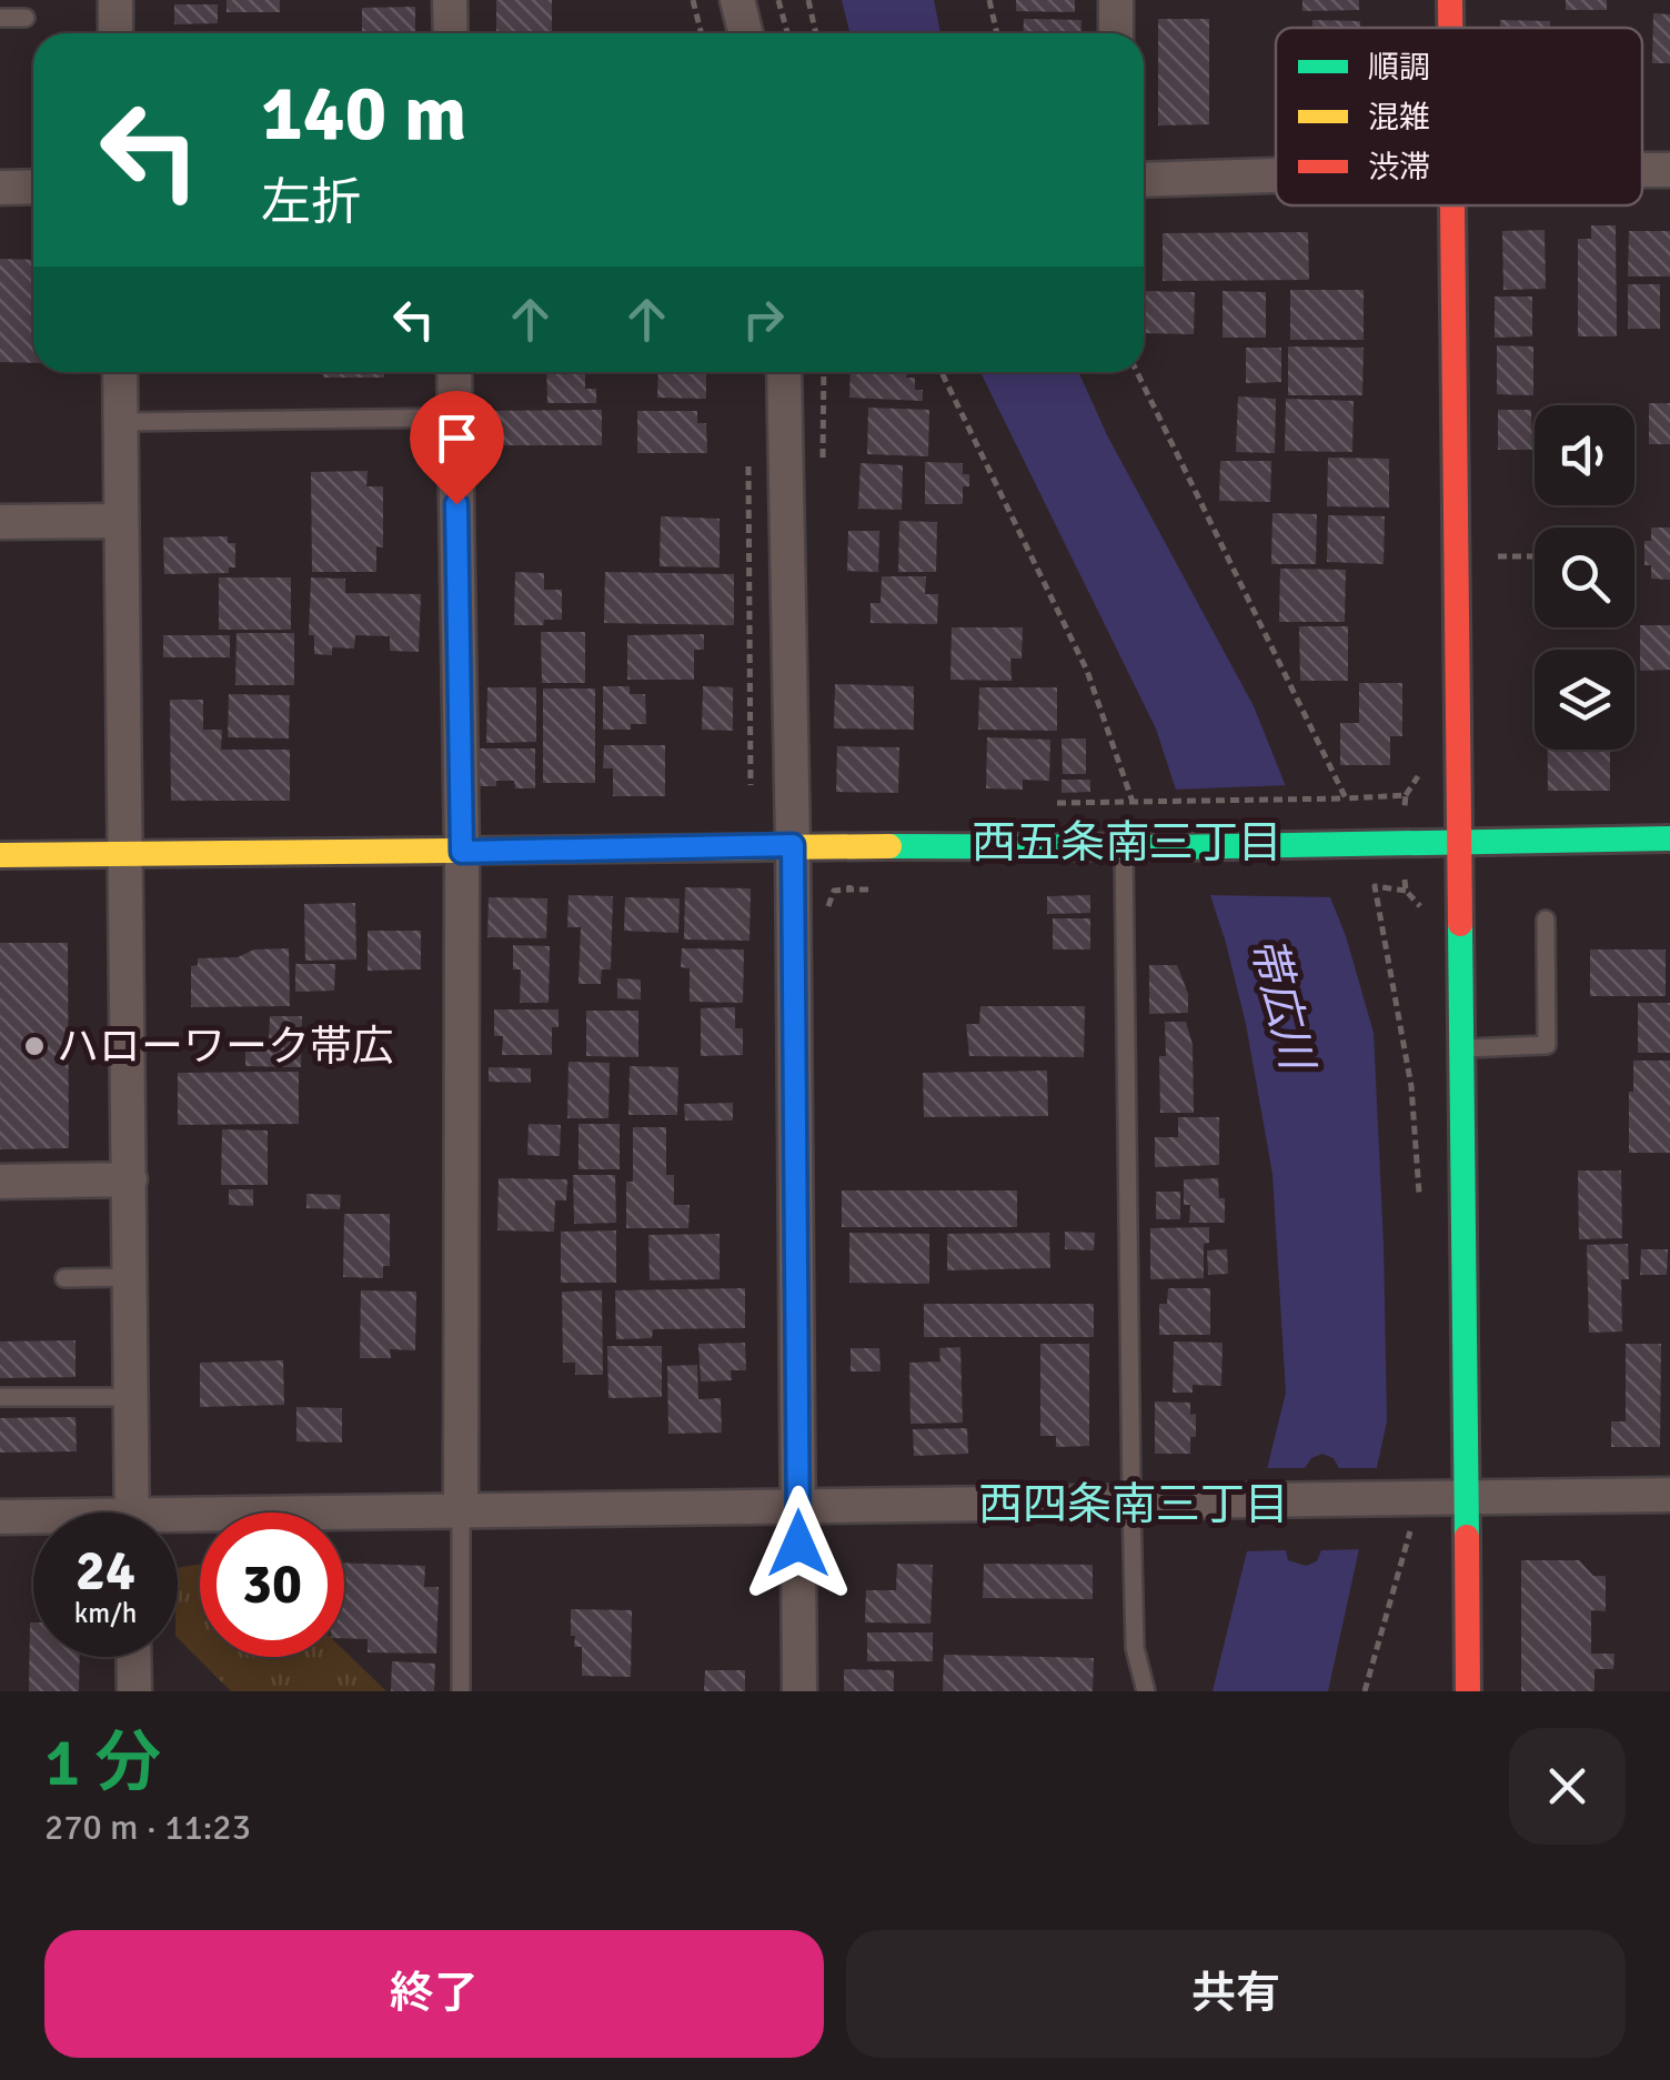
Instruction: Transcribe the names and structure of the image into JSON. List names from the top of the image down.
{
  "districts": ["西五条南三丁目", "西四条南三丁目"],
  "water": ["帯広川"],
  "places": ["ハローワーク帯広"],
  "legend": ["順調", "混雑", "渋滞"],
  "page": {
    "turn": ["140 m", "左折"],
    "speed": "24 km/h",
    "limit": "30",
    "heading": ["1 分", "270 m · 11:23"],
    "buttons": ["終了", "共有"]
  }
}
